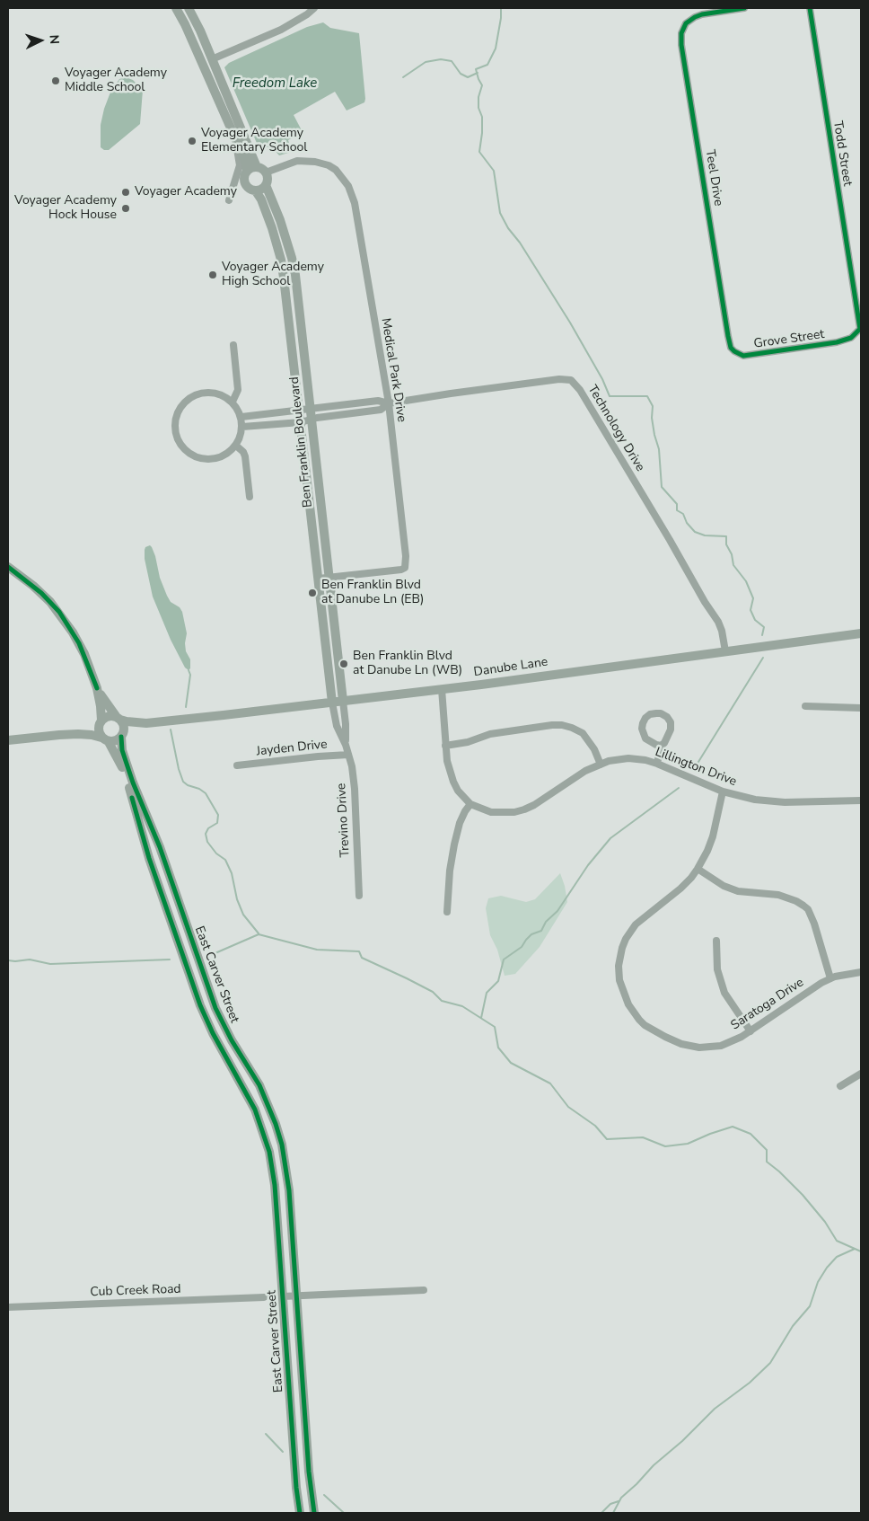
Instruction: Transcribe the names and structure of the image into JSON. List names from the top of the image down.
{
  "streets": {
    "street": [
      "Todd Street",
      "Teel Drive",
      "Grove Street",
      "Medical Park Drive",
      "Technology Drive",
      "Ben Franklin Boulevard",
      "Danube Lane",
      "Jayden Drive",
      "Lillington Drive",
      "Trevino Drive",
      "East Carver Street",
      "Saratoga Drive",
      "Cub Creek Road"
    ]
  },
  "crossings": [
    ["Todd Street", "Grove Street"],
    ["Teel Drive", "Grove Street"],
    ["Medical Park Drive", "Technology Drive"],
    ["Medical Park Drive", "Ben Franklin Boulevard"],
    ["Technology Drive", "Ben Franklin Boulevard"],
    ["Technology Drive", "Danube Lane"],
    ["Ben Franklin Boulevard", "Danube Lane"],
    ["Ben Franklin Boulevard", "Trevino Drive"],
    ["Danube Lane", "Trevino Drive"],
    ["Danube Lane", "East Carver Street"],
    ["Jayden Drive", "Trevino Drive"],
    ["Lillington Drive", "Saratoga Drive"]
  ],
  "water": ["Freedom Lake"],
  "places": [
    "Voyager Academy Middle School",
    "Voyager Academy Elementary School",
    "Voyager Academy",
    "Voyager Academy Hock House",
    "Voyager Academy High School",
    "Ben Franklin Blvd at Danube Ln (EB)",
    "Ben Franklin Blvd at Danube Ln (WB)"
  ],
  "north": "right"
}
